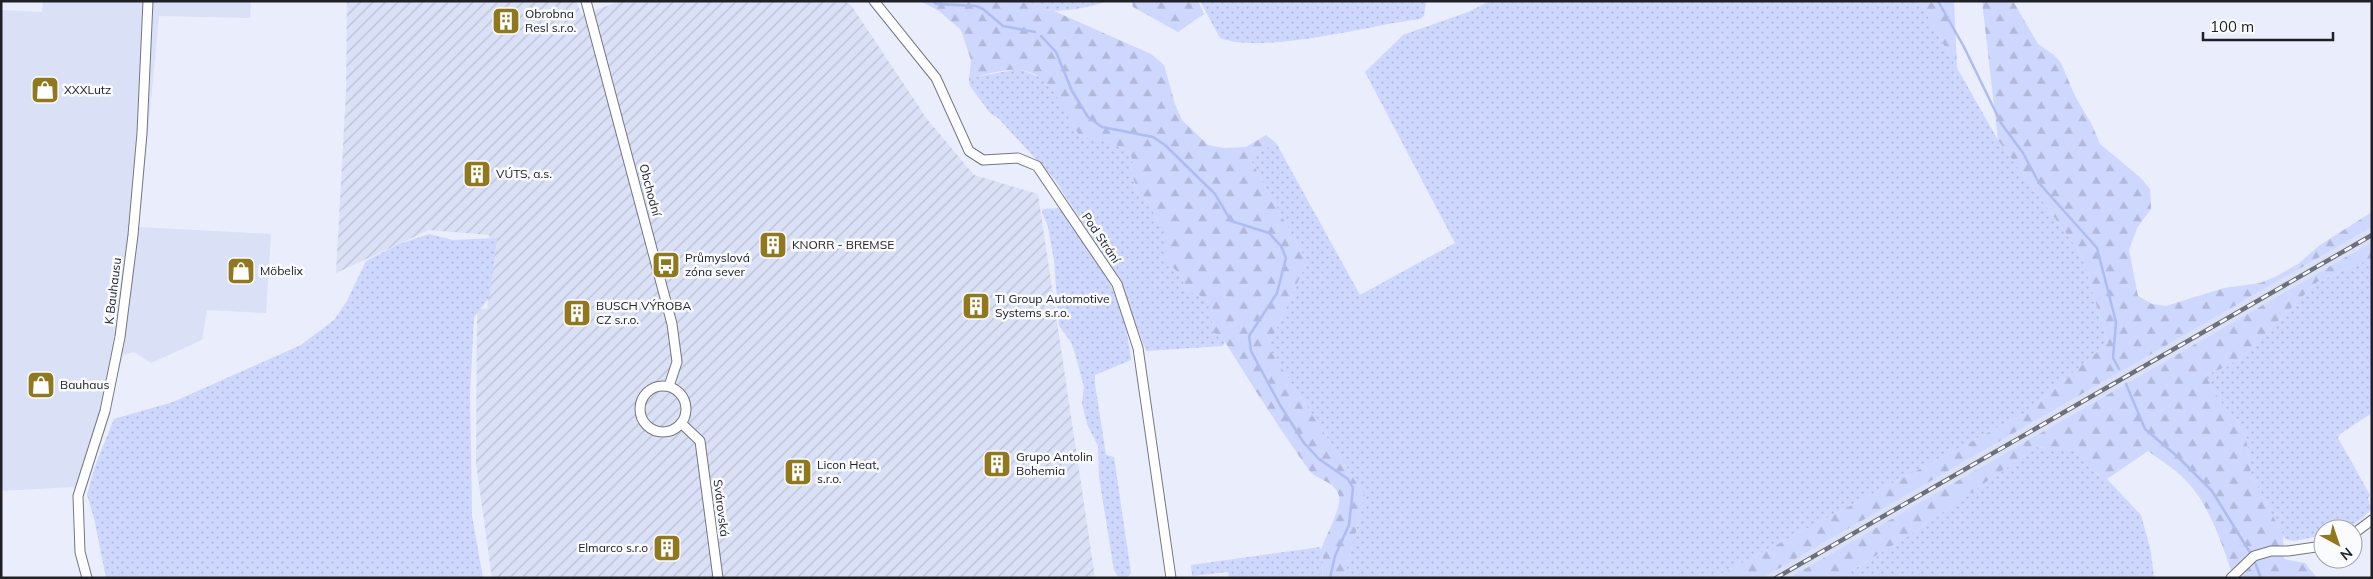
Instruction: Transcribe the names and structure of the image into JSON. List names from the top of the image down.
{
  "streets": {
    "street": [
      "Obchodní",
      "Pod Strání",
      "K Bauhausu",
      "Svárovská"
    ]
  },
  "crossings": [
    ["Obchodní", "Svárovská"]
  ],
  "places": {
    "building": [
      "Obrobna Resl s.r.o.",
      "VÚTS, a.s.",
      "KNORR - BREMSE",
      "TI Group Automotive Systems s.r.o.",
      "BUSCH VÝROBA CZ s.r.o.",
      "Grupo Antolin Bohemia",
      "Licon Heat, s.r.o.",
      "Elmarco s.r.o"
    ],
    "shop": ["XXXLutz", "Möbelix", "Bauhaus"],
    "bus stop": ["Průmyslová zóna sever"]
  },
  "scale_bar": "100 m",
  "north": "bottom right"
}
